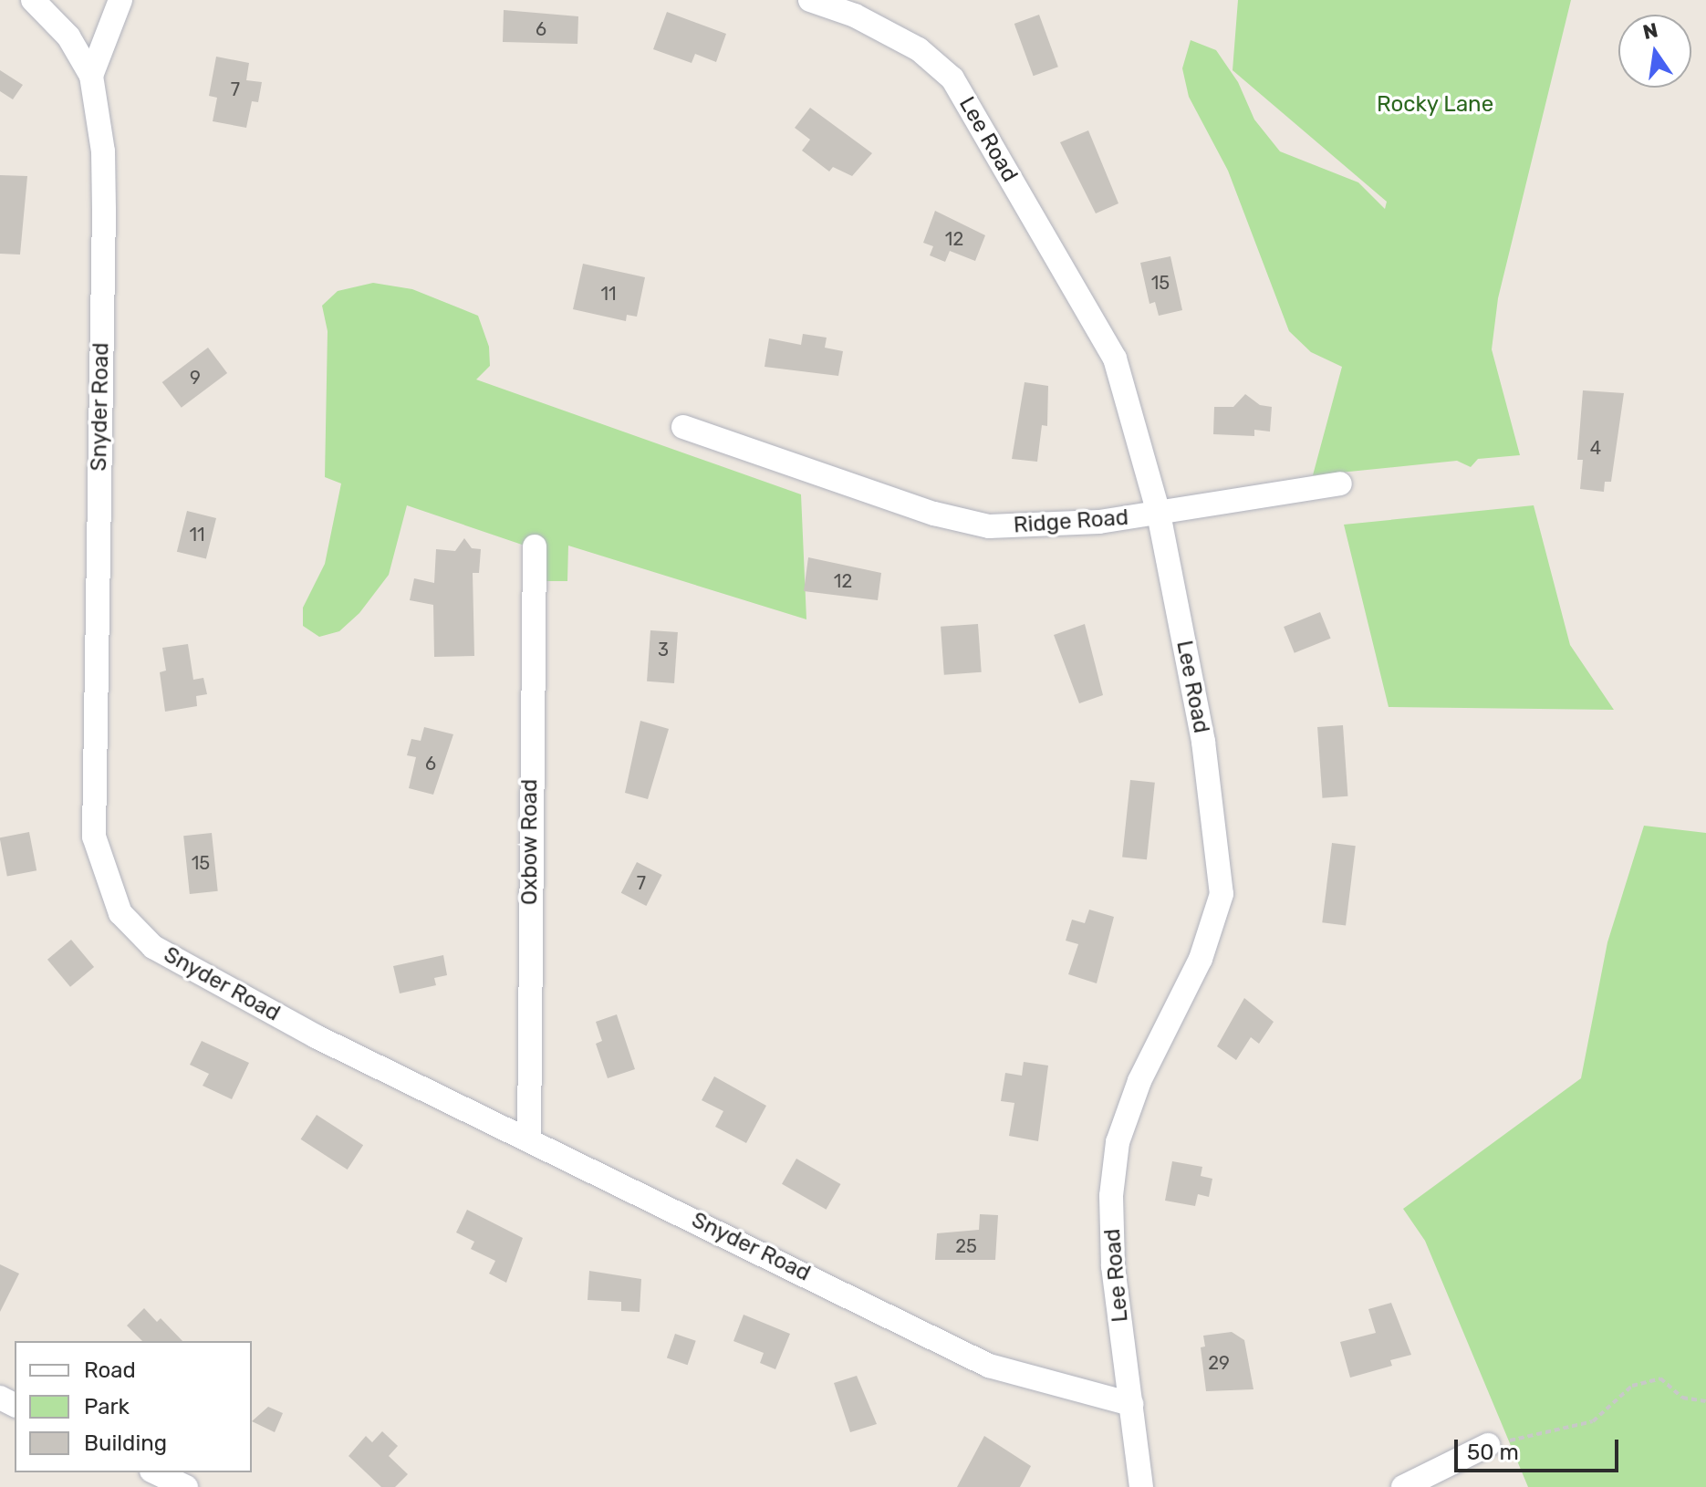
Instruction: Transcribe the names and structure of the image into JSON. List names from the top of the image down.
{
  "streets": {
    "street": [
      "Lee Road",
      "Snyder Road",
      "Ridge Road",
      "Oxbow Road"
    ]
  },
  "crossings": [
    ["Lee Road", "Snyder Road"],
    ["Lee Road", "Ridge Road"],
    ["Snyder Road", "Oxbow Road"]
  ],
  "parks": ["Rocky Lane"],
  "house_numbers": [
    "6",
    "7",
    "12",
    "15",
    "11",
    "9",
    "4",
    "11",
    "12",
    "3",
    "6",
    "15",
    "7",
    "25",
    "29"
  ],
  "legend": ["Road", "Park", "Building"],
  "scale_bar": "50 m",
  "north": "top"
}
